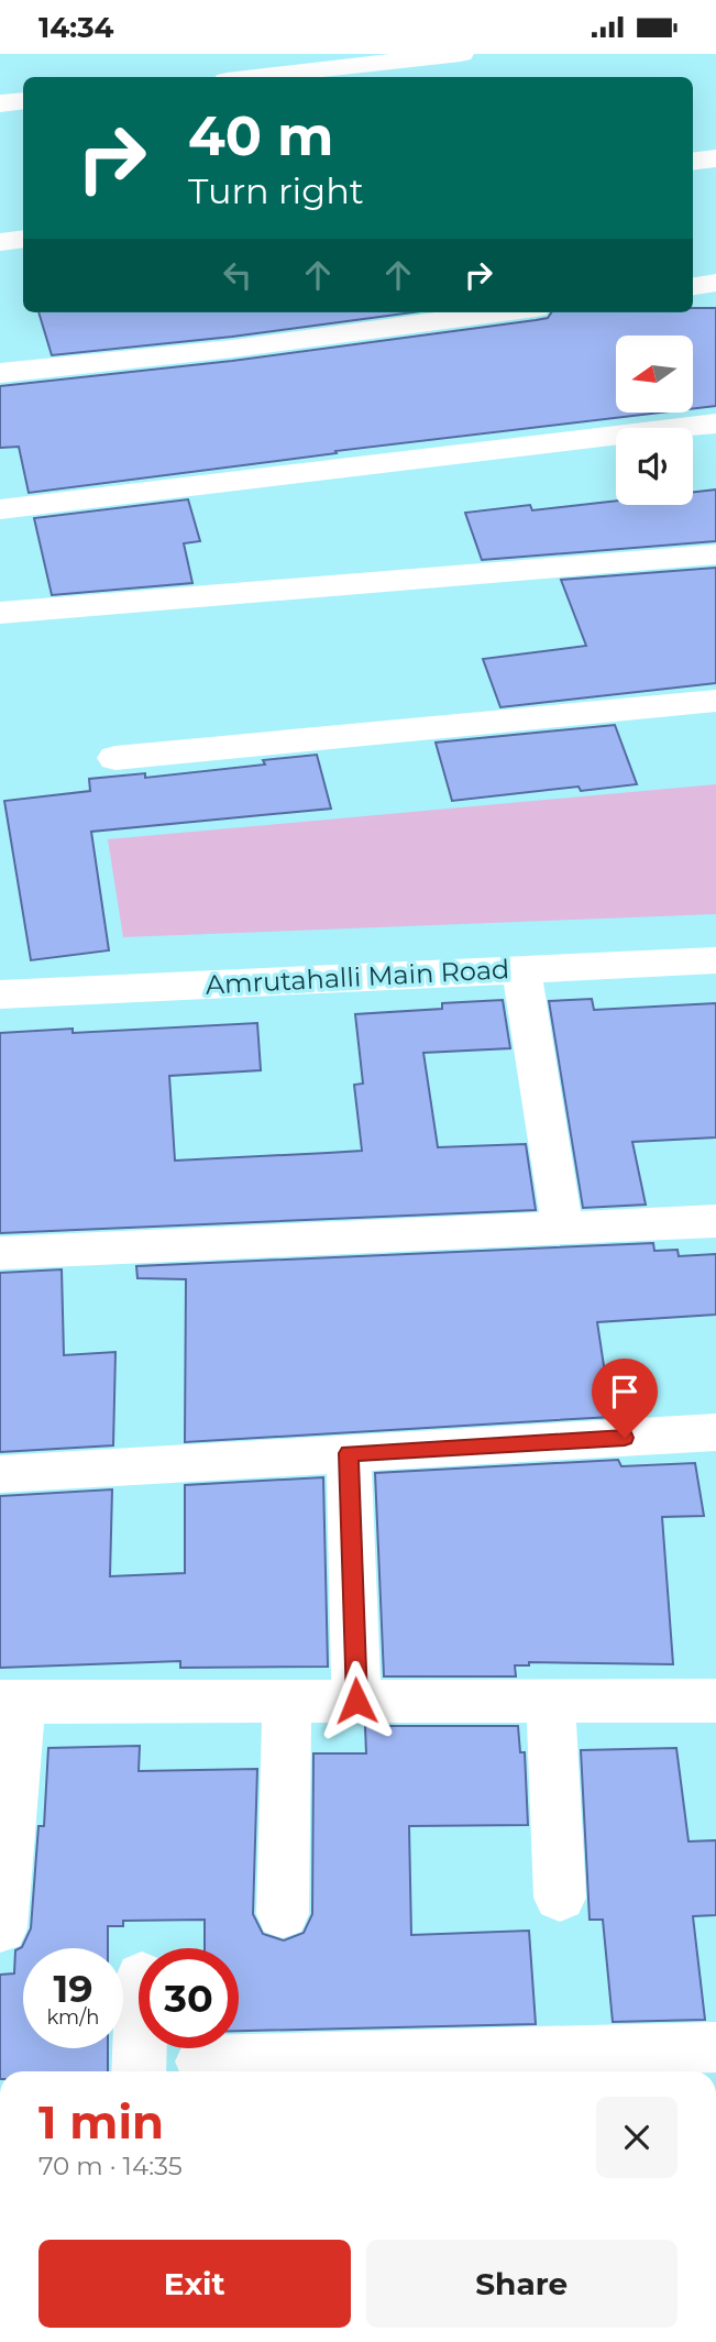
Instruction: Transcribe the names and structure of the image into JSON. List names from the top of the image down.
{
  "streets": {
    "street": ["Amrutahalli Main Road"]
  },
  "north": "left",
  "page": {
    "status": "14:34",
    "turn": ["40 m", "Turn right"],
    "speed": "19 km/h",
    "limit": "30",
    "heading": ["1 min", "70 m · 14:35"],
    "buttons": ["Exit", "Share"]
  }
}
